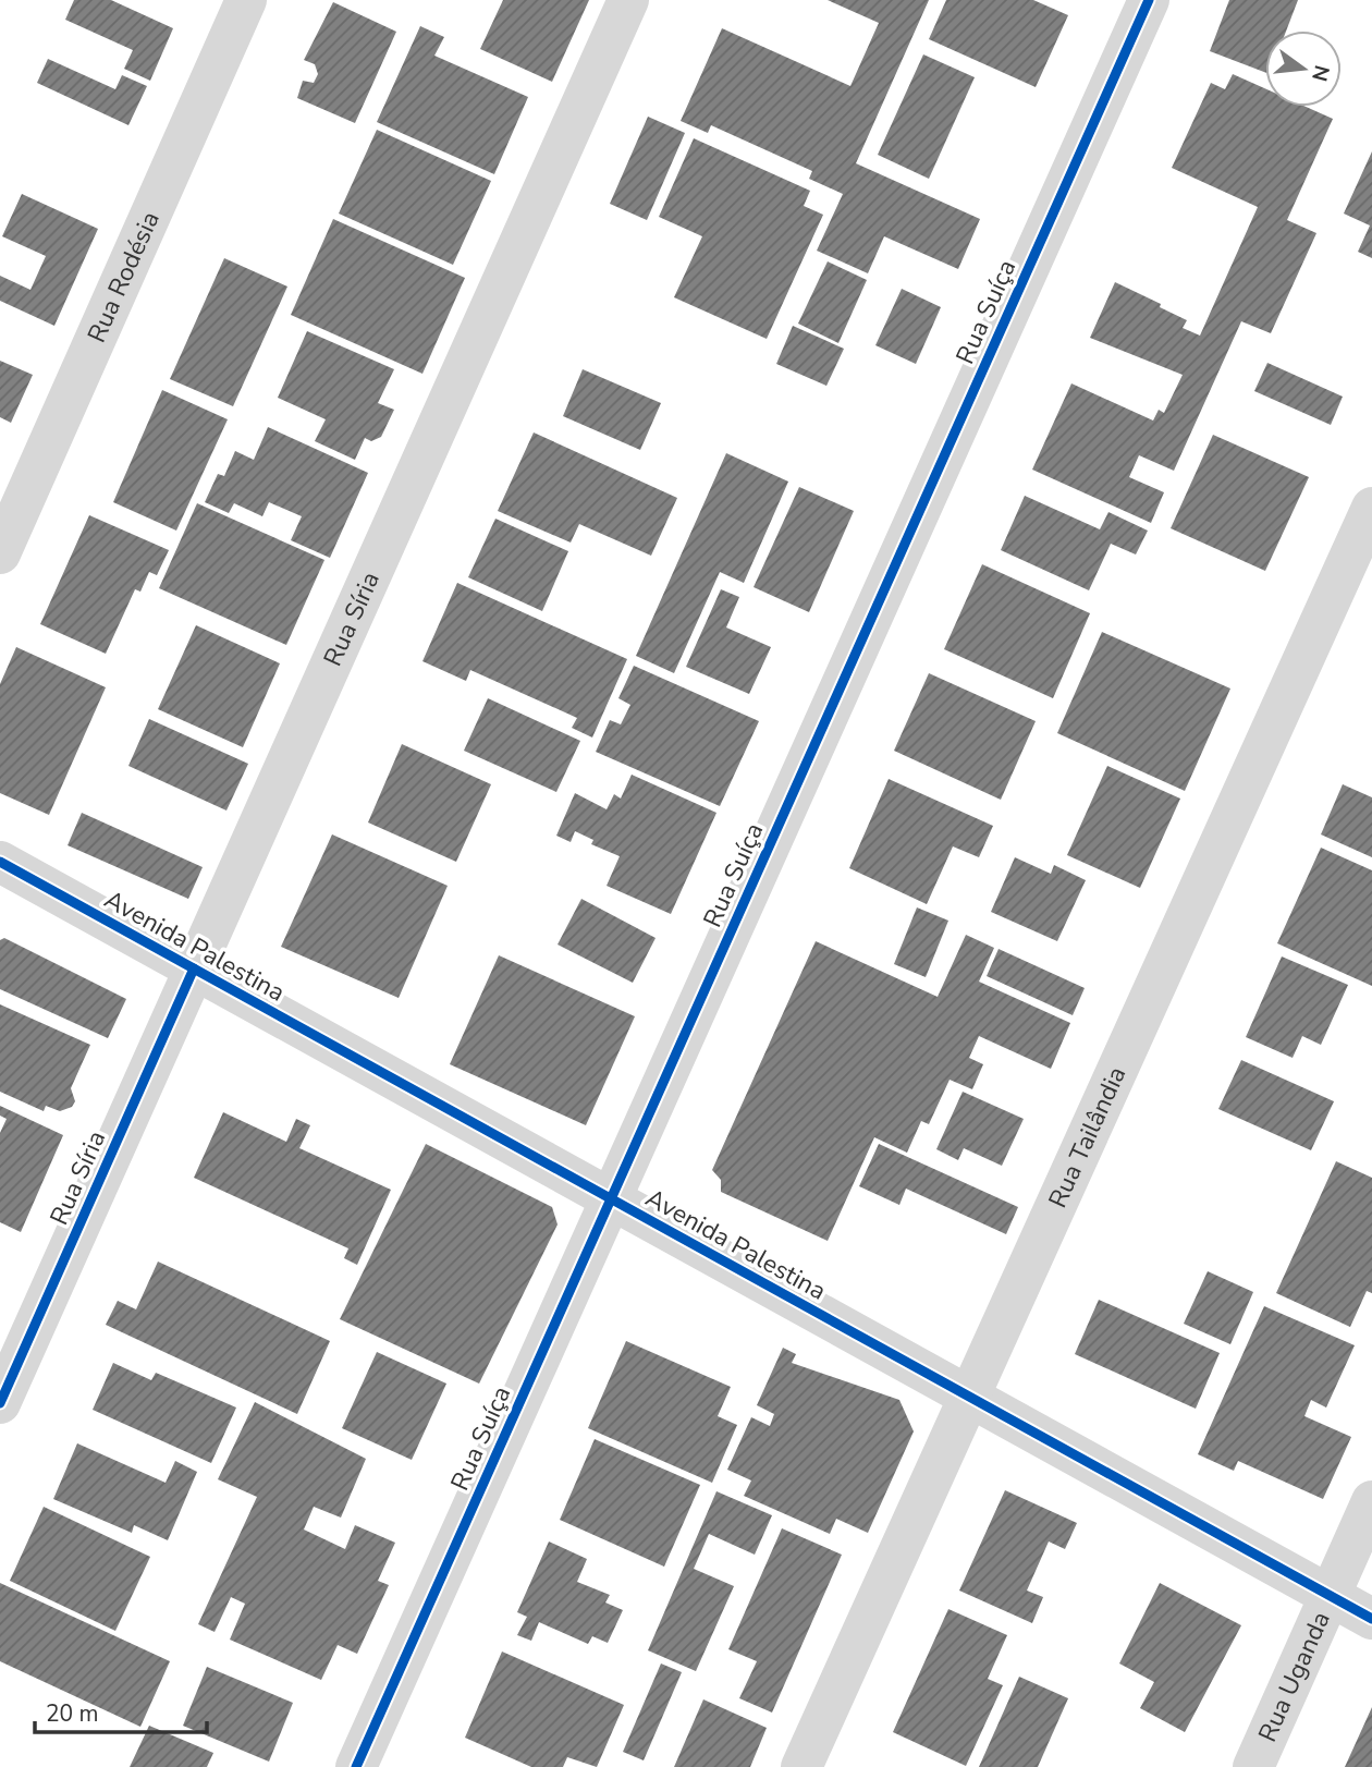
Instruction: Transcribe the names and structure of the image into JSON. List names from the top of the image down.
{
  "streets": {
    "street": [
      "Rua Rodésia",
      "Rua Suíça",
      "Rua Síria",
      "Avenida Palestina",
      "Rua Tailândia",
      "Rua Uganda"
    ]
  },
  "crossings": [
    ["Rua Suíça", "Avenida Palestina"],
    ["Rua Síria", "Avenida Palestina"],
    ["Avenida Palestina", "Rua Tailândia"],
    ["Avenida Palestina", "Rua Uganda"]
  ],
  "scale_bar": "20 m",
  "north": "right"
}
